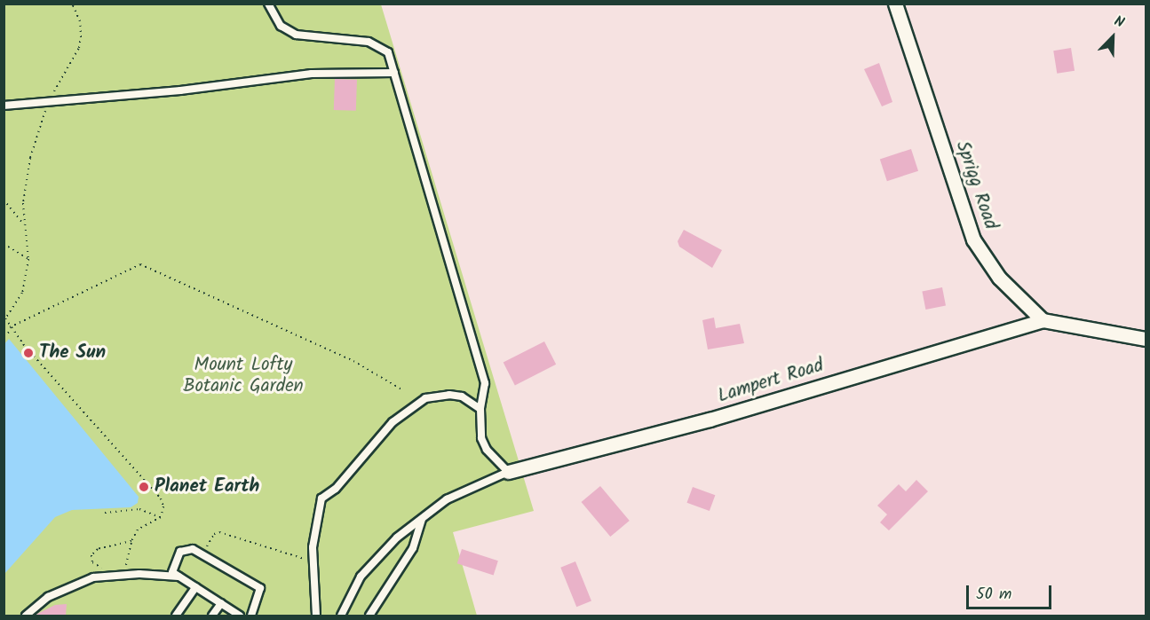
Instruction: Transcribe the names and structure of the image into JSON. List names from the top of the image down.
{
  "streets": {
    "street": ["Sprigg Road", "Lampert Road"]
  },
  "crossings": [
    ["Sprigg Road", "Lampert Road"]
  ],
  "parks": ["Mount Lofty Botanic Garden"],
  "places": ["The Sun", "Planet Earth"],
  "scale_bar": "50 m",
  "north": "top right"
}
